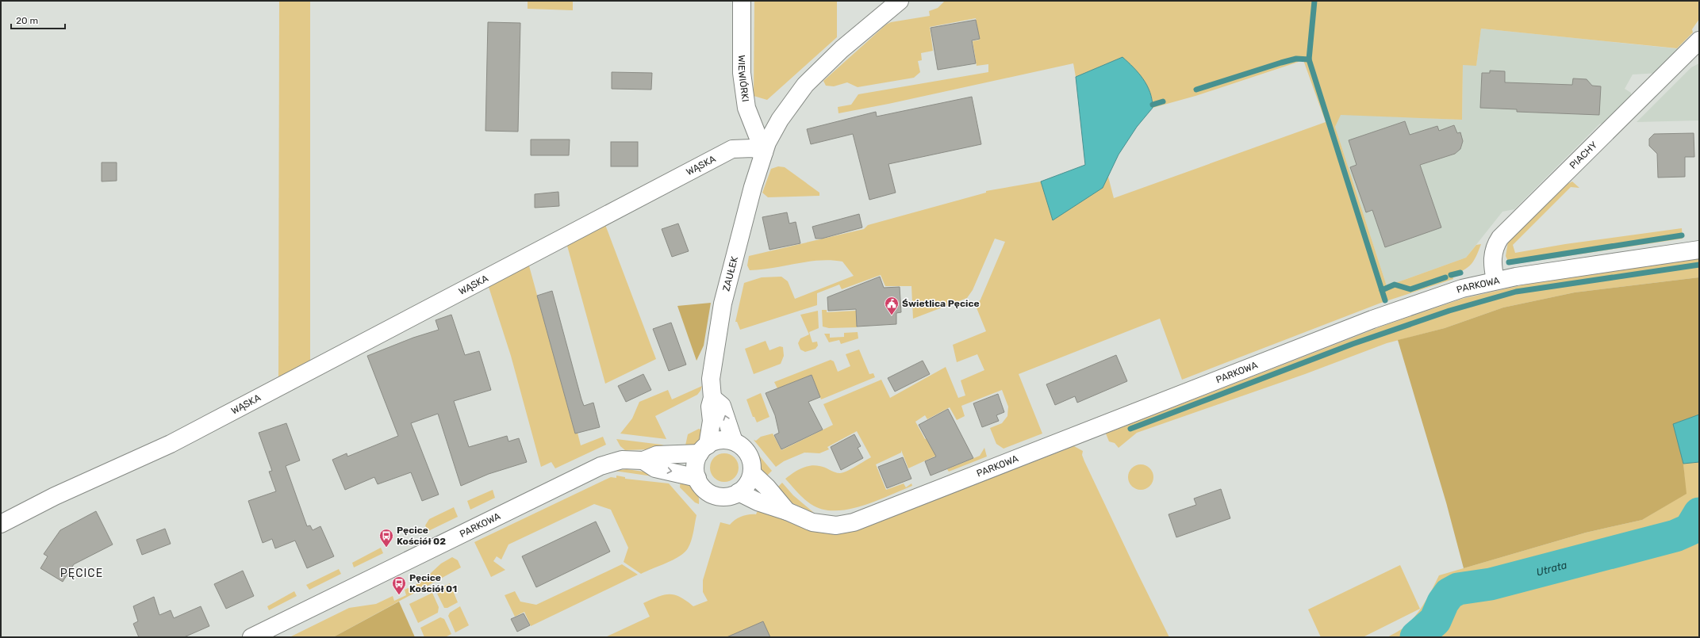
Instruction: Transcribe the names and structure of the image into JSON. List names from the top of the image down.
{
  "streets": {
    "street": [
      "WIEWIÓRKI",
      "PIACHY",
      "WĄSKA",
      "ZAUŁEK",
      "PARKOWA"
    ]
  },
  "crossings": [
    ["WIEWIÓRKI", "WĄSKA"],
    ["WIEWIÓRKI", "ZAUŁEK"],
    ["PIACHY", "PARKOWA"],
    ["WĄSKA", "ZAUŁEK"],
    ["ZAUŁEK", "PARKOWA"]
  ],
  "districts": ["PĘCICE"],
  "water": ["Utrata"],
  "places": {
    "public building": ["Świetlica Pęcice"],
    "bus stop": ["Pęcice Kościół 02", "Pęcice Kościół 01"]
  },
  "scale_bar": "20 m"
}
